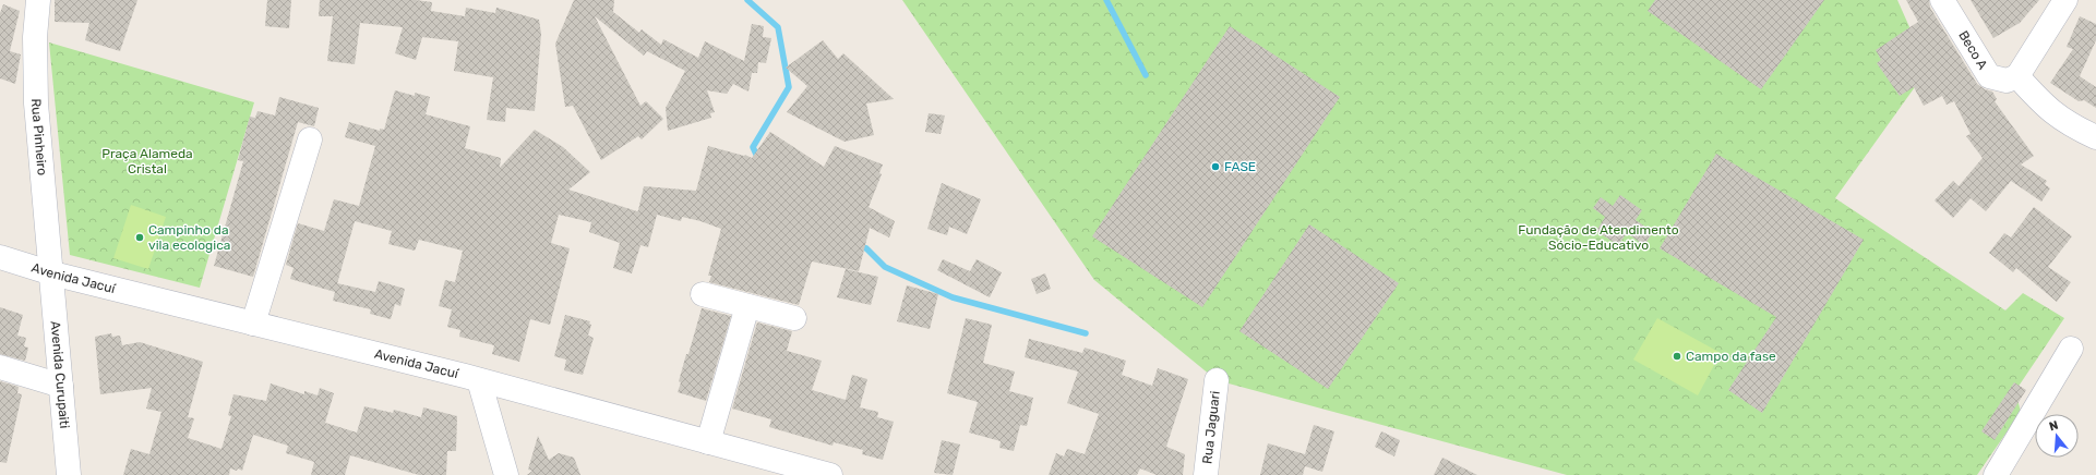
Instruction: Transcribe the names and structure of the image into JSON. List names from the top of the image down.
{
  "streets": {
    "street": [
      "Beco A",
      "Rua Pinheiro",
      "Avenida Jacuí",
      "Avenida Curupaiti",
      "Rua Jaguari"
    ]
  },
  "crossings": [
    ["Rua Pinheiro", "Avenida Jacuí"],
    ["Rua Pinheiro", "Avenida Curupaiti"],
    ["Avenida Jacuí", "Avenida Curupaiti"]
  ],
  "parks": ["Praça Alameda Cristal", "Fundação de Atendimento Sócio-Educativo"],
  "places": ["FASE", "Campinho da vila ecologica", "Campo da fase"],
  "north": "top"
}
